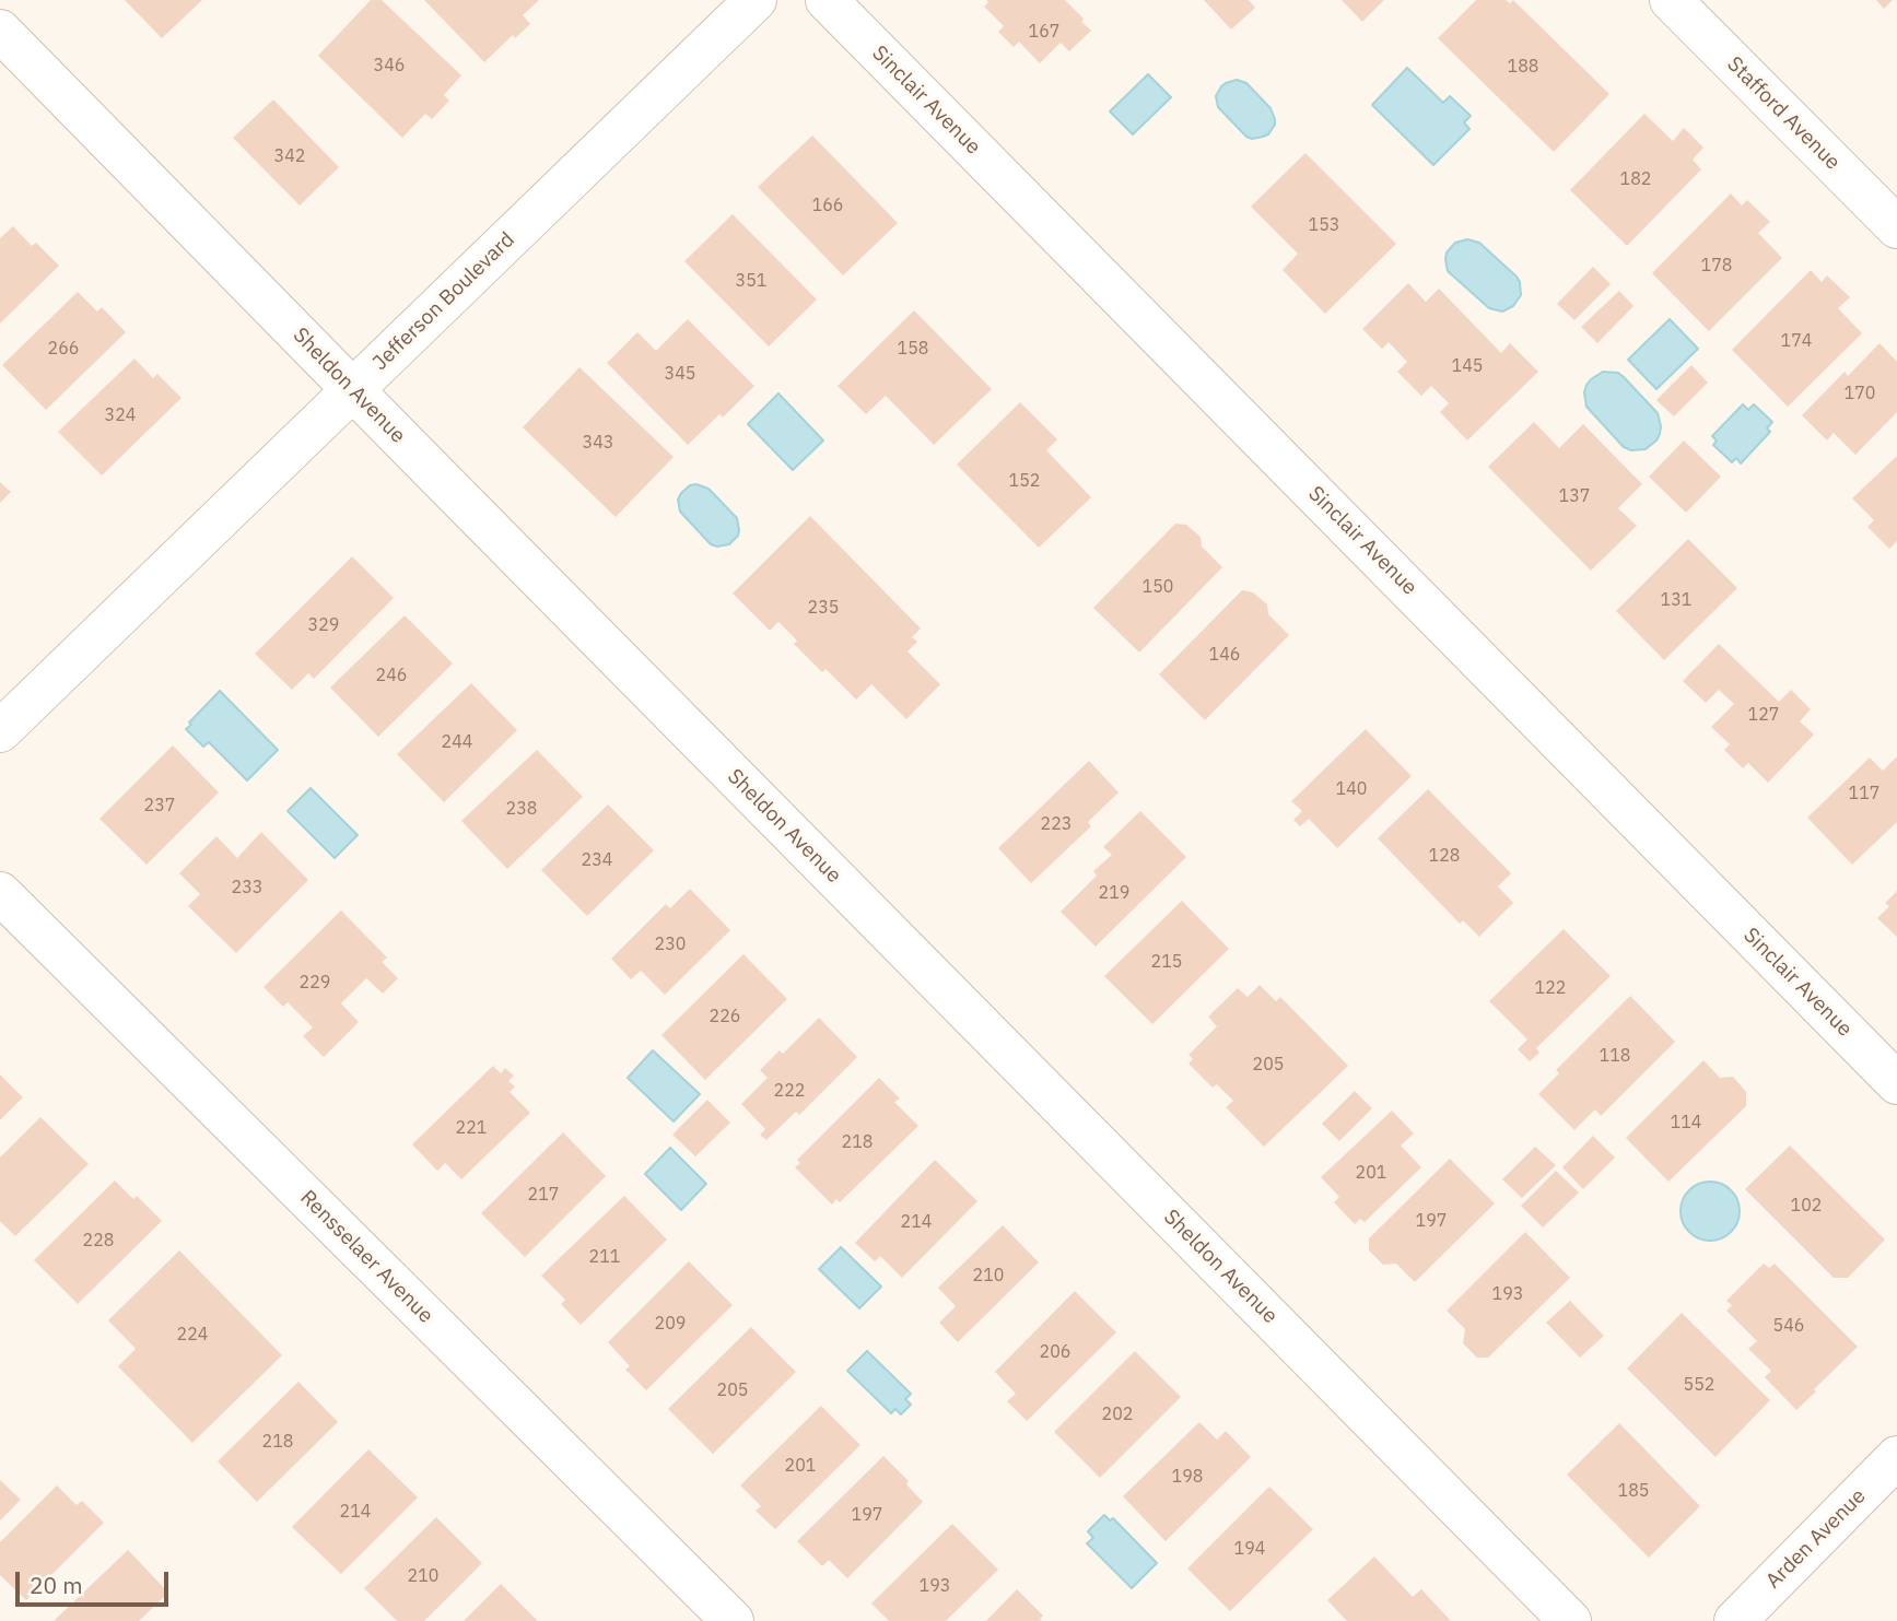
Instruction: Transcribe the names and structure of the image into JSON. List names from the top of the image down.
{
  "streets": {
    "street": [
      "Sinclair Avenue",
      "Stafford Avenue",
      "Jefferson Boulevard",
      "Sheldon Avenue",
      "Rensselaer Avenue",
      "Arden Avenue"
    ]
  },
  "crossings": [
    ["Jefferson Boulevard", "Sheldon Avenue"]
  ],
  "house_numbers": [
    "167",
    "346",
    "188",
    "342",
    "182",
    "166",
    "153",
    "178",
    "351",
    "174",
    "266",
    "158",
    "145",
    "345",
    "170",
    "324",
    "343",
    "152",
    "137",
    "150",
    "131",
    "235",
    "329",
    "146",
    "246",
    "127",
    "244",
    "140",
    "117",
    "237",
    "238",
    "223",
    "128",
    "234",
    "233",
    "219",
    "230",
    "215",
    "229",
    "122",
    "226",
    "118",
    "205",
    "222",
    "114",
    "221",
    "218",
    "201",
    "217",
    "102",
    "197",
    "214",
    "228",
    "211",
    "210",
    "193",
    "209",
    "546",
    "224",
    "206",
    "552",
    "205",
    "202",
    "218",
    "201",
    "198",
    "185",
    "214",
    "197",
    "194",
    "210",
    "193"
  ],
  "scale_bar": "20 m"
}
